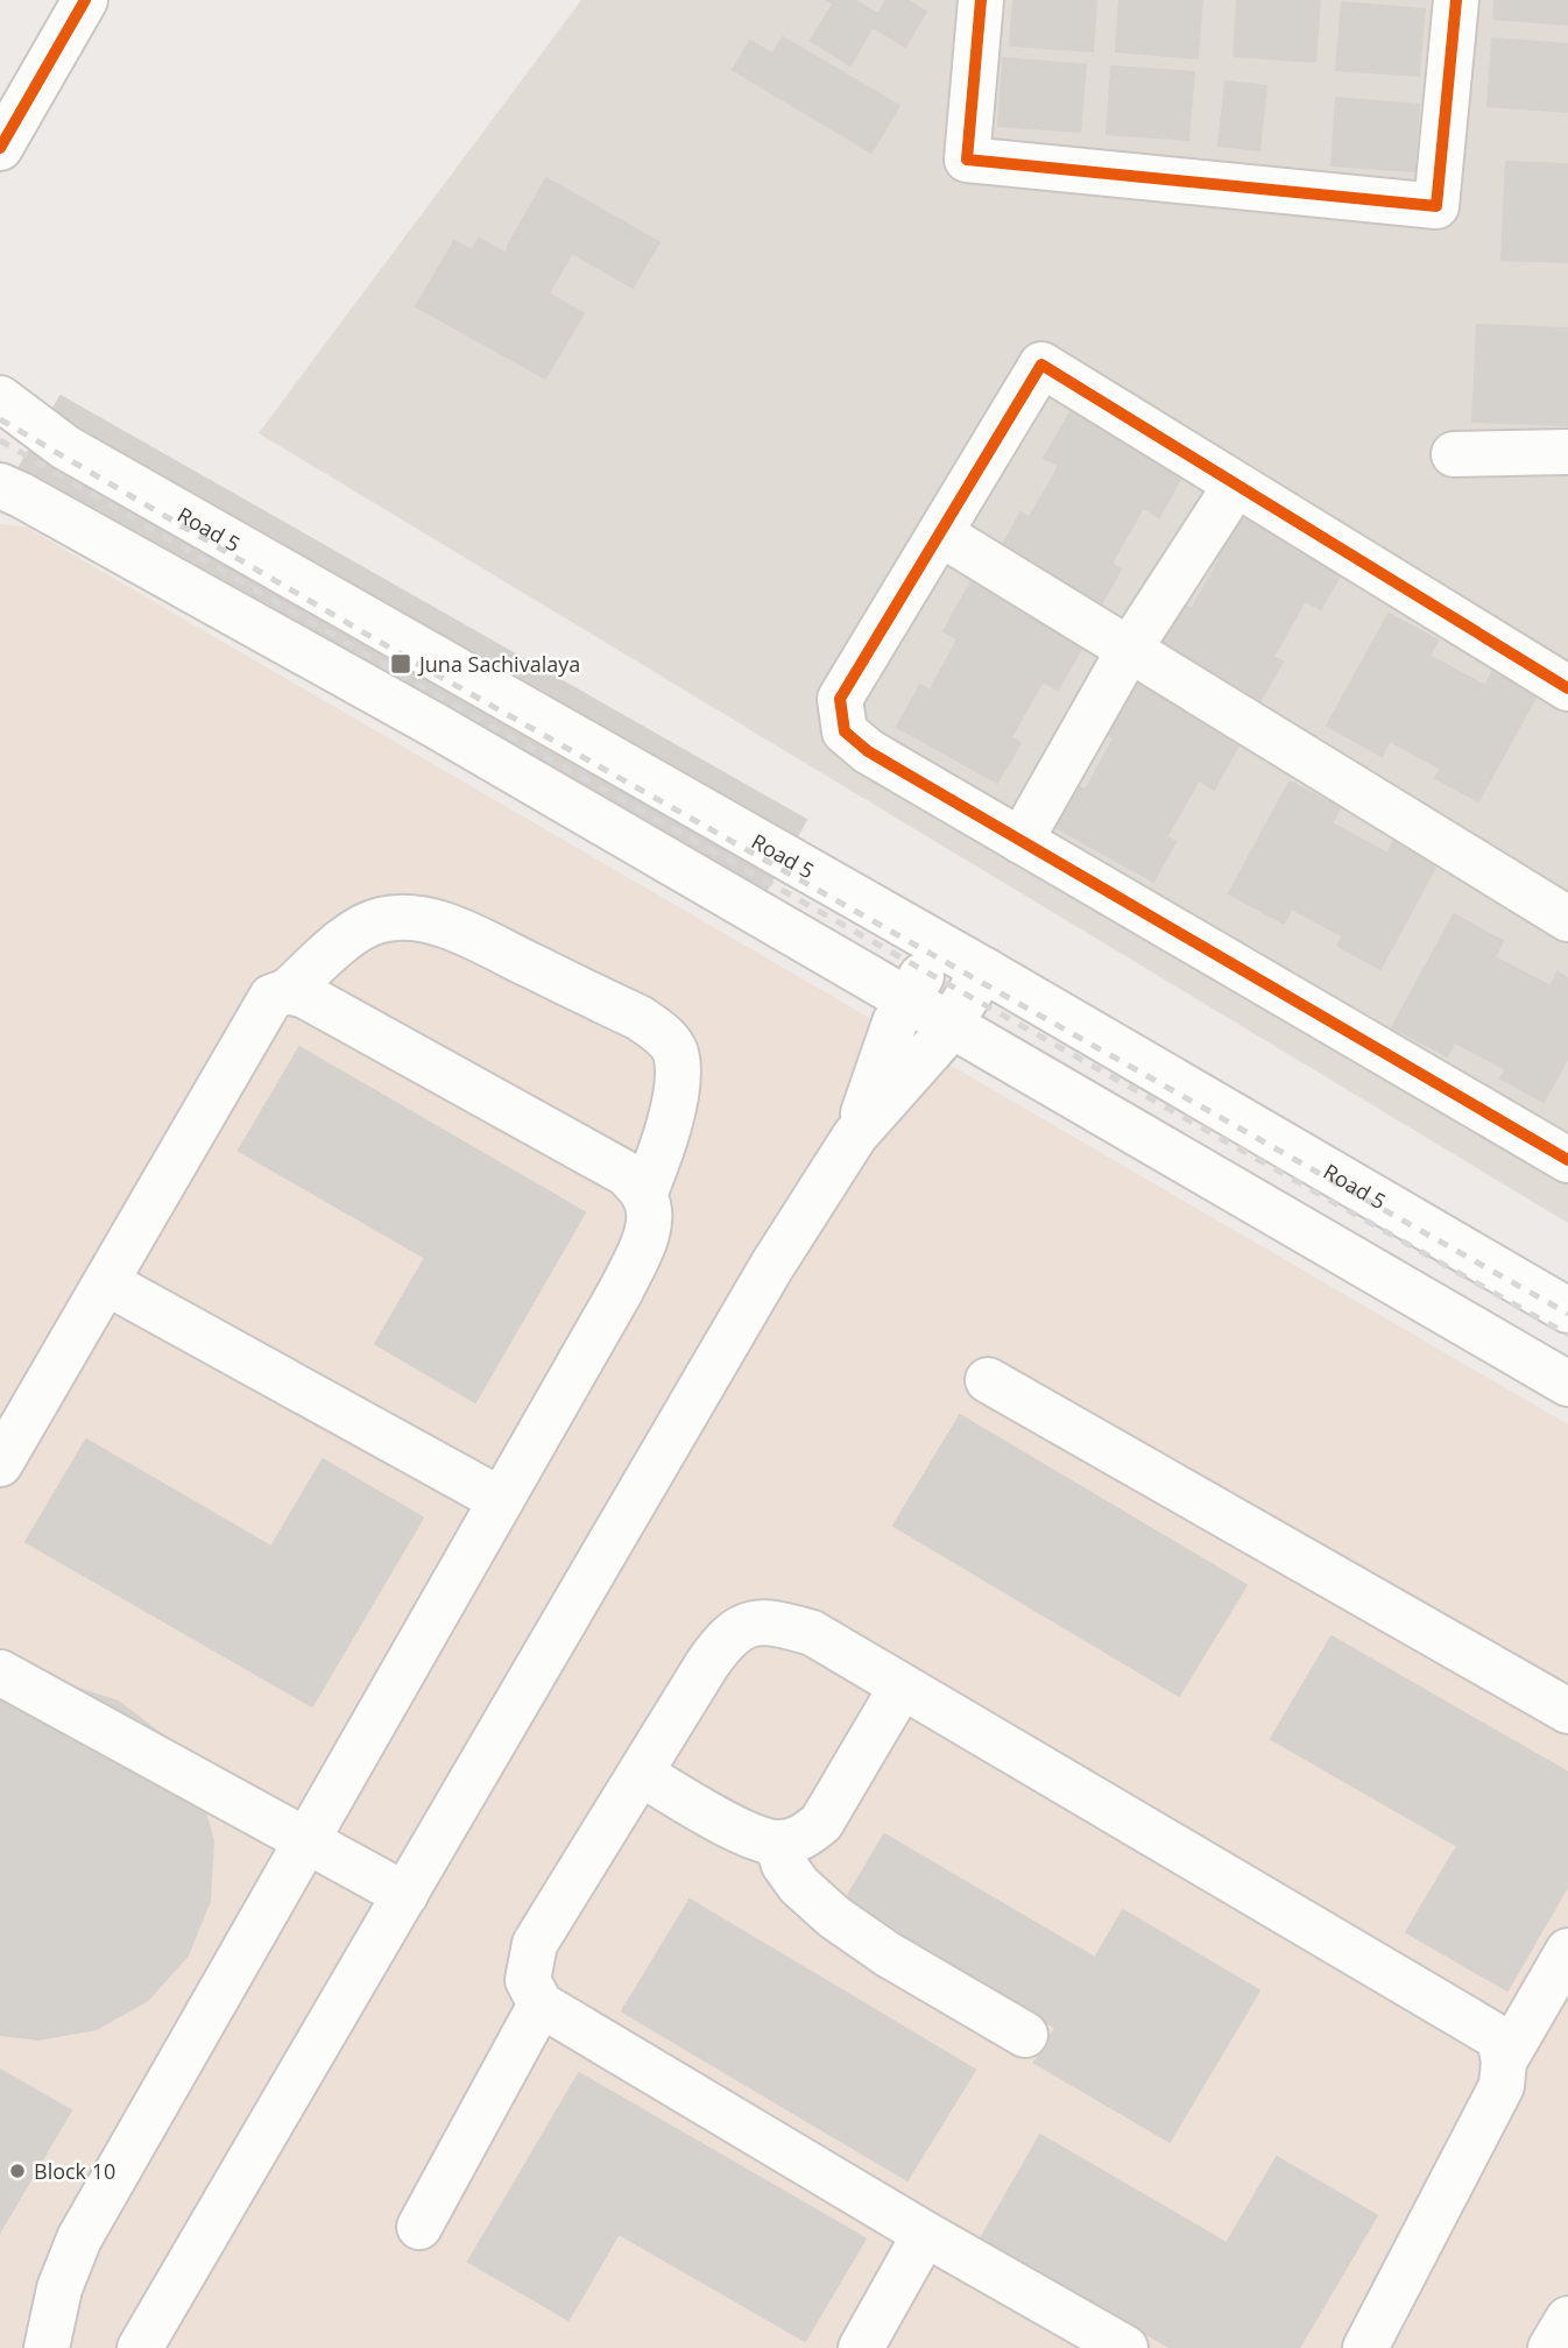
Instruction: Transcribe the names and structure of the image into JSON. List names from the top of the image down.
{
  "streets": {
    "street": ["Road 5"]
  },
  "places": {
    "transit": ["Juna Sachivalaya"],
    "other": ["Block 10"]
  }
}
